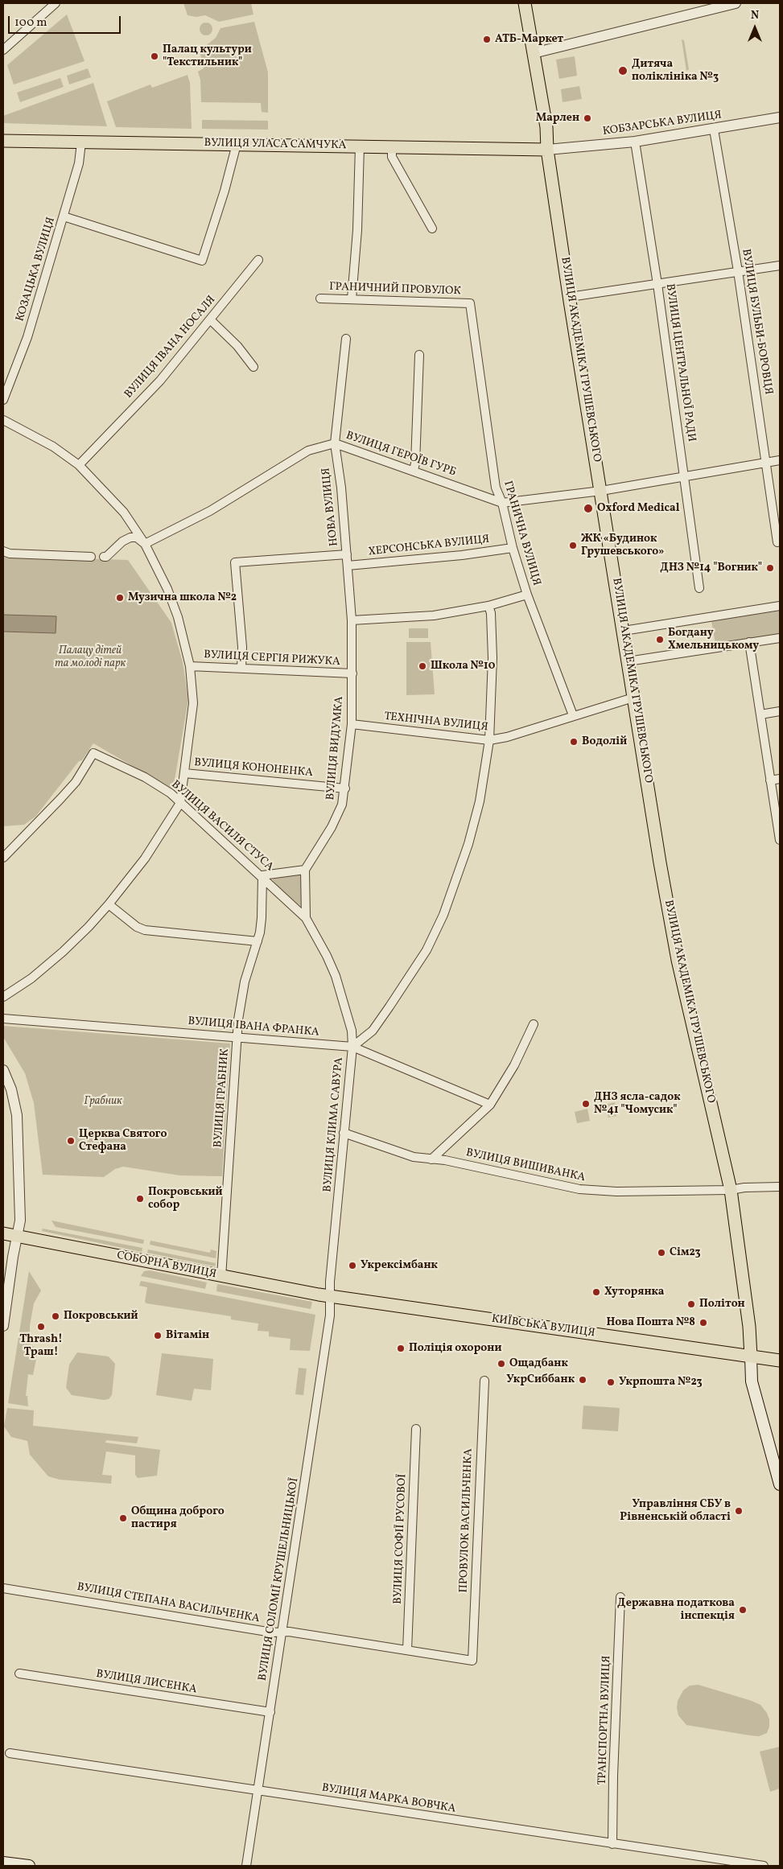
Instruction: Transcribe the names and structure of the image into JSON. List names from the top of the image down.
{
  "streets": {
    "main road": [
      "ВУЛИЦЯ УЛАСА САМЧУКА",
      "ВУЛИЦЯ АКАДЕМІКА ГРУШЕВСЬКОГО",
      "СОБОРНА ВУЛИЦЯ",
      "КИЇВСЬКА ВУЛИЦЯ"
    ],
    "street": [
      "КОБЗАРСЬКА ВУЛИЦЯ",
      "КОЗАЦЬКА ВУЛИЦЯ",
      "ГРАНИЧНИЙ ПРОВУЛОК",
      "ВУЛИЦЯ БУЛЬБИ-БОРОВЦЯ",
      "ВУЛИЦЯ ІВАНА НОСАЛЯ",
      "ВУЛИЦЯ ЦЕНТРАЛЬНОЇ РАДИ",
      "ВУЛИЦЯ ГЕРОЇВ ГУРБ",
      "НОВА ВУЛИЦЯ",
      "ГРАНИЧНА ВУЛИЦЯ",
      "ХЕРСОНСЬКА ВУЛИЦЯ",
      "ВУЛИЦЯ СЕРГІЯ РИЖУКА",
      "ТЕХНІЧНА ВУЛИЦЯ",
      "ВУЛИЦЯ ВИДУМКА",
      "ВУЛИЦЯ КОНОНЕНКА",
      "ВУЛИЦЯ ВАСИЛЯ СТУСА",
      "ВУЛИЦЯ ІВАНА ФРАНКА",
      "ВУЛИЦЯ ГРАБНИК",
      "ВУЛИЦЯ КЛИМА САВУРА",
      "ВУЛИЦЯ ВИШИВАНКА",
      "ПРОВУЛОК ВАСИЛЬЧЕНКА",
      "ВУЛИЦЯ СОФІЇ РУСОВОЇ",
      "ВУЛИЦЯ СОЛОМІЇ КРУШЕЛЬНИЦЬКОЇ",
      "ВУЛИЦЯ СТЕПАНА ВАСИЛЬЧЕНКА",
      "ВУЛИЦЯ ЛИСЕНКА",
      "ТРАНСПОРТНА ВУЛИЦЯ",
      "ВУЛИЦЯ МАРКА ВОВЧКА"
    ]
  },
  "crossings": [
    ["КОБЗАРСЬКА ВУЛИЦЯ", "ВУЛИЦЯ УЛАСА САМЧУКА"],
    ["КОБЗАРСЬКА ВУЛИЦЯ", "ВУЛИЦЯ БУЛЬБИ-БОРОВЦЯ"],
    ["КОБЗАРСЬКА ВУЛИЦЯ", "ВУЛИЦЯ АКАДЕМІКА ГРУШЕВСЬКОГО"],
    ["КОБЗАРСЬКА ВУЛИЦЯ", "ВУЛИЦЯ ЦЕНТРАЛЬНОЇ РАДИ"],
    ["ВУЛИЦЯ УЛАСА САМЧУКА", "КОЗАЦЬКА ВУЛИЦЯ"],
    ["ВУЛИЦЯ УЛАСА САМЧУКА", "ВУЛИЦЯ АКАДЕМІКА ГРУШЕВСЬКОГО"],
    ["ГРАНИЧНИЙ ПРОВУЛОК", "ГРАНИЧНА ВУЛИЦЯ"],
    ["ВУЛИЦЯ БУЛЬБИ-БОРОВЦЯ", "ВУЛИЦЯ ГЕРОЇВ ГУРБ"],
    ["ВУЛИЦЯ АКАДЕМІКА ГРУШЕВСЬКОГО", "ВУЛИЦЯ ГЕРОЇВ ГУРБ"],
    ["ВУЛИЦЯ АКАДЕМІКА ГРУШЕВСЬКОГО", "ТЕХНІЧНА ВУЛИЦЯ"],
    ["ВУЛИЦЯ АКАДЕМІКА ГРУШЕВСЬКОГО", "ВУЛИЦЯ ВИШИВАНКА"],
    ["ВУЛИЦЯ АКАДЕМІКА ГРУШЕВСЬКОГО", "КИЇВСЬКА ВУЛИЦЯ"],
    ["ВУЛИЦЯ ЦЕНТРАЛЬНОЇ РАДИ", "ВУЛИЦЯ ГЕРОЇВ ГУРБ"],
    ["ВУЛИЦЯ ГЕРОЇВ ГУРБ", "НОВА ВУЛИЦЯ"],
    ["ВУЛИЦЯ ГЕРОЇВ ГУРБ", "ГРАНИЧНА ВУЛИЦЯ"],
    ["НОВА ВУЛИЦЯ", "ХЕРСОНСЬКА ВУЛИЦЯ"],
    ["НОВА ВУЛИЦЯ", "ВУЛИЦЯ СЕРГІЯ РИЖУКА"],
    ["НОВА ВУЛИЦЯ", "ВУЛИЦЯ ВИДУМКА"],
    ["ГРАНИЧНА ВУЛИЦЯ", "ХЕРСОНСЬКА ВУЛИЦЯ"],
    ["ГРАНИЧНА ВУЛИЦЯ", "ТЕХНІЧНА ВУЛИЦЯ"],
    ["ВУЛИЦЯ СЕРГІЯ РИЖУКА", "ВУЛИЦЯ ВИДУМКА"],
    ["ТЕХНІЧНА ВУЛИЦЯ", "ВУЛИЦЯ ВИДУМКА"],
    ["ТЕХНІЧНА ВУЛИЦЯ", "ВУЛИЦЯ КЛИМА САВУРА"],
    ["ВУЛИЦЯ ВИДУМКА", "ВУЛИЦЯ КОНОНЕНКА"],
    ["ВУЛИЦЯ ВАСИЛЯ СТУСА", "ВУЛИЦЯ ГРАБНИК"],
    ["ВУЛИЦЯ ІВАНА ФРАНКА", "ВУЛИЦЯ ГРАБНИК"],
    ["ВУЛИЦЯ ІВАНА ФРАНКА", "ВУЛИЦЯ КЛИМА САВУРА"],
    ["ВУЛИЦЯ ГРАБНИК", "СОБОРНА ВУЛИЦЯ"],
    ["ВУЛИЦЯ КЛИМА САВУРА", "ВУЛИЦЯ ВИШИВАНКА"],
    ["ВУЛИЦЯ КЛИМА САВУРА", "СОБОРНА ВУЛИЦЯ"],
    ["ВУЛИЦЯ КЛИМА САВУРА", "КИЇВСЬКА ВУЛИЦЯ"],
    ["ВУЛИЦЯ КЛИМА САВУРА", "ВУЛИЦЯ СОЛОМІЇ КРУШЕЛЬНИЦЬКОЇ"],
    ["СОБОРНА ВУЛИЦЯ", "КИЇВСЬКА ВУЛИЦЯ"],
    ["СОБОРНА ВУЛИЦЯ", "ВУЛИЦЯ СОЛОМІЇ КРУШЕЛЬНИЦЬКОЇ"],
    ["КИЇВСЬКА ВУЛИЦЯ", "ВУЛИЦЯ СОЛОМІЇ КРУШЕЛЬНИЦЬКОЇ"],
    ["ПРОВУЛОК ВАСИЛЬЧЕНКА", "ВУЛИЦЯ СТЕПАНА ВАСИЛЬЧЕНКА"],
    ["ВУЛИЦЯ СОФІЇ РУСОВОЇ", "ВУЛИЦЯ СТЕПАНА ВАСИЛЬЧЕНКА"],
    ["ВУЛИЦЯ СОЛОМІЇ КРУШЕЛЬНИЦЬКОЇ", "ВУЛИЦЯ СТЕПАНА ВАСИЛЬЧЕНКА"],
    ["ВУЛИЦЯ СОЛОМІЇ КРУШЕЛЬНИЦЬКОЇ", "ВУЛИЦЯ ЛИСЕНКА"],
    ["ВУЛИЦЯ СОЛОМІЇ КРУШЕЛЬНИЦЬКОЇ", "ВУЛИЦЯ МАРКА ВОВЧКА"],
    ["ТРАНСПОРТНА ВУЛИЦЯ", "ВУЛИЦЯ МАРКА ВОВЧКА"]
  ],
  "parks": ["Палацу дітей та молоді парк", "Грабник"],
  "places": [
    "АТБ-Маркет",
    "Палац культури \"Текстильник\"",
    "Дитяча поліклініка №3",
    "Марлен",
    "Oxford Medical",
    "ЖК «Будинок Грушевського»",
    "ДНЗ №14 \"Вогник\"",
    "Музична школа №2",
    "Богдану Хмельницькому",
    "Школа №10",
    "Водолій",
    "ДНЗ ясла-садок №41 \"Чомусик\"",
    "Церква Святого Стефана",
    "Покровський собор",
    "Сім23",
    "Укрексімбанк",
    "Хуторянка",
    "Політон",
    "Покровський",
    "Нова Пошта №8",
    "Thrash! Траш!",
    "Вітамін",
    "Поліцiя охорони",
    "Ощадбанк",
    "УкрСиббанк",
    "Укрпошта №23",
    "Управління СБУ в Рівненській області",
    "Община доброго пастиря",
    "Державна податкова інспекція"
  ],
  "scale_bar": "100 m",
  "north": "top"
}
